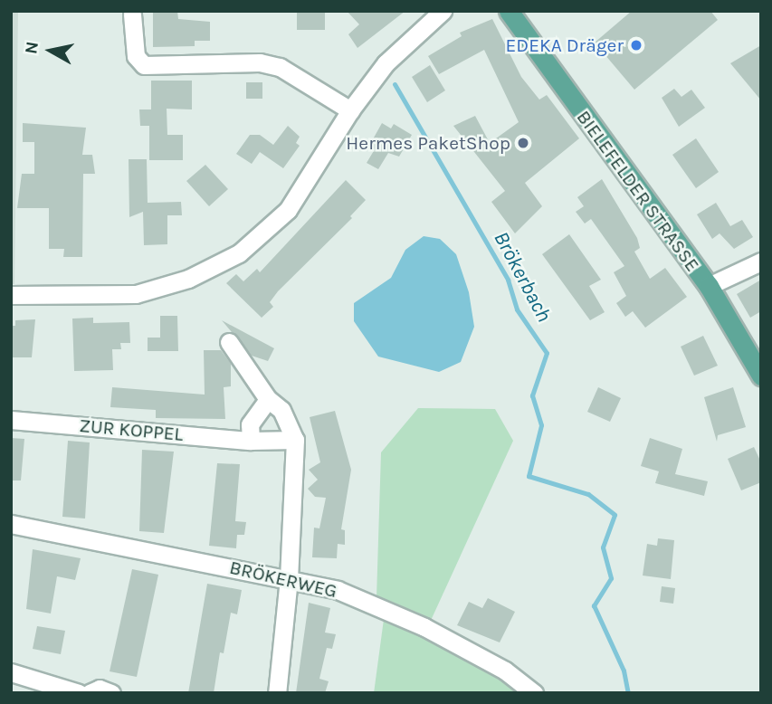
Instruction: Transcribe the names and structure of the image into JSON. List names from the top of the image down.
{
  "streets": {
    "main road": ["BIELEFELDER STRASSE"],
    "street": ["ZUR KOPPEL", "BRÖKERWEG"]
  },
  "water": ["Brökerbach"],
  "places": ["EDEKA Dräger", "Hermes PaketShop"],
  "north": "left"
}
